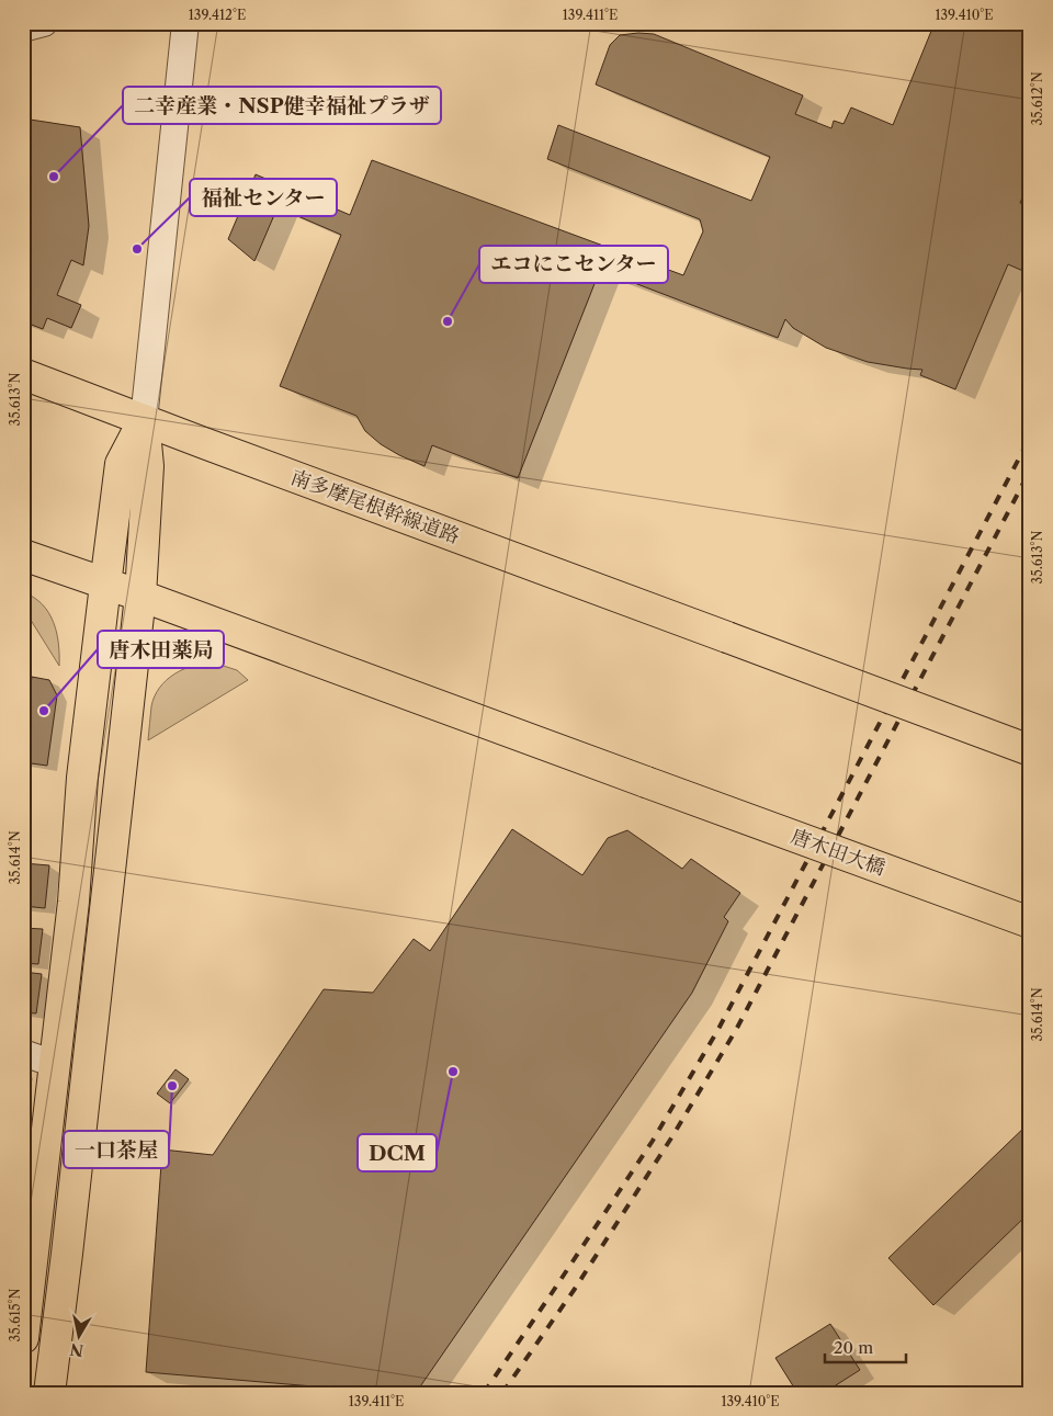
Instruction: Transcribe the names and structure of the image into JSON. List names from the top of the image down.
{
  "streets": {
    "main road": ["南多摩尾根幹線道路", "唐木田大橋"]
  },
  "places": [
    "二幸産業・NSP健幸福祉プラザ",
    "福祉センター",
    "エコにこセンター",
    "唐木田薬局",
    "DCM",
    "一口茶屋"
  ],
  "scale_bar": "20 m",
  "north": "bottom",
  "coordinates": [
    "139.412°E",
    "139.411°E",
    "139.410°E",
    "35.612°N",
    "35.613°N",
    "35.614°N",
    "35.615°N"
  ]
}
